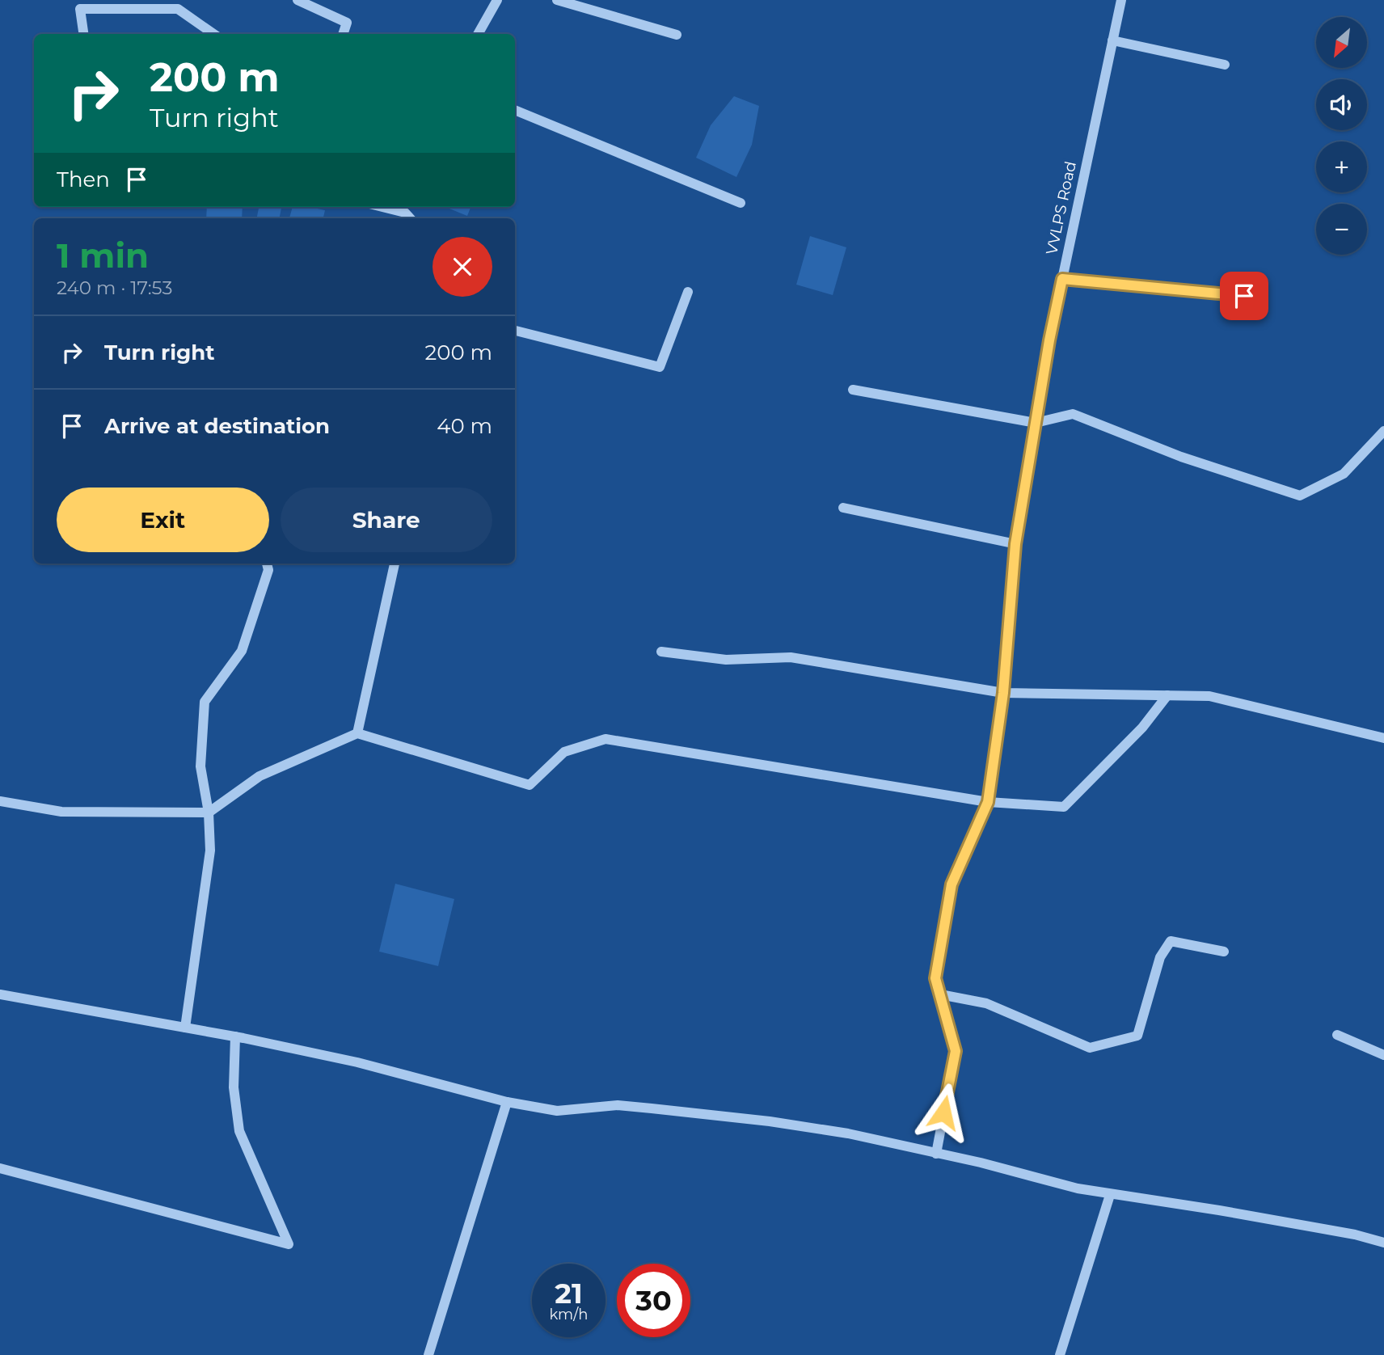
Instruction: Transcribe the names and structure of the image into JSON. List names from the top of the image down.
{
  "streets": {
    "street": ["VVLPS Road"]
  },
  "north": "bottom left",
  "page": {
    "map_buttons": ["+", "−"],
    "turn": ["200 m", "Turn right"],
    "then": "Then",
    "heading": ["1 min", "240 m · 17:53"],
    "list": [
      {
        "name": "Turn right",
        "value": "200 m"
      },
      {
        "name": "Arrive at destination",
        "value": "40 m"
      }
    ],
    "buttons": ["Exit", "Share"],
    "speed": "21 km/h",
    "limit": "30"
  }
}
